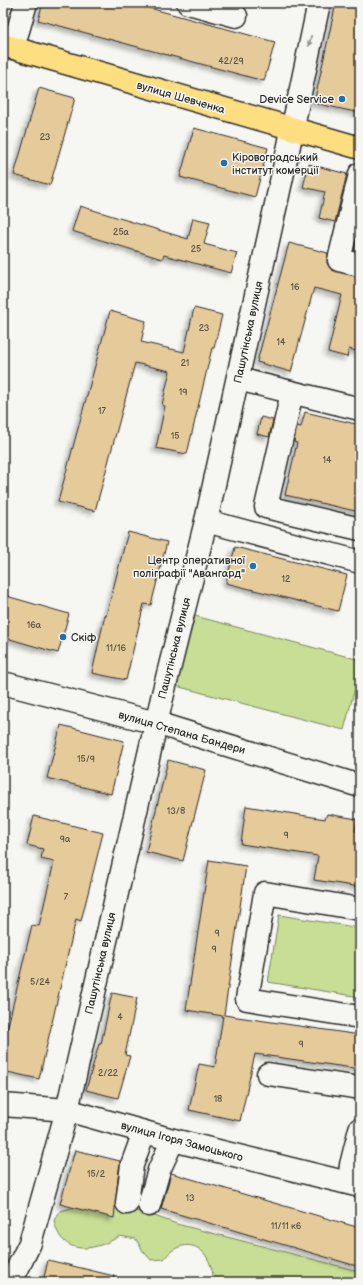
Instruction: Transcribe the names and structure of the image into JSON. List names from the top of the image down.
{
  "streets": {
    "main road": ["вулиця Шевченка"],
    "street": ["Пашутінська вулиця", "вулиця Степана Бандери", "вулиця Ігоря Замоцького"]
  },
  "crossings": [
    ["вулиця Шевченка", "Пашутінська вулиця"],
    ["Пашутінська вулиця", "вулиця Степана Бандери"],
    ["Пашутінська вулиця", "вулиця Ігоря Замоцького"]
  ],
  "places": [
    "Device Service",
    "Кіровоградський інститут комерції",
    "Центр оперативної поліграфії \"Авангард\"",
    "Скіф"
  ],
  "house_numbers": [
    "42/29",
    "23",
    "25а",
    "25",
    "16",
    "23",
    "14",
    "21",
    "19",
    "17",
    "15",
    "14",
    "12",
    "16а",
    "11/16",
    "15/9",
    "13/8",
    "9",
    "9а",
    "7",
    "9",
    "9",
    "5/24",
    "4",
    "9",
    "2/22",
    "18",
    "15/2",
    "13",
    "11/11 к6"
  ]
}
